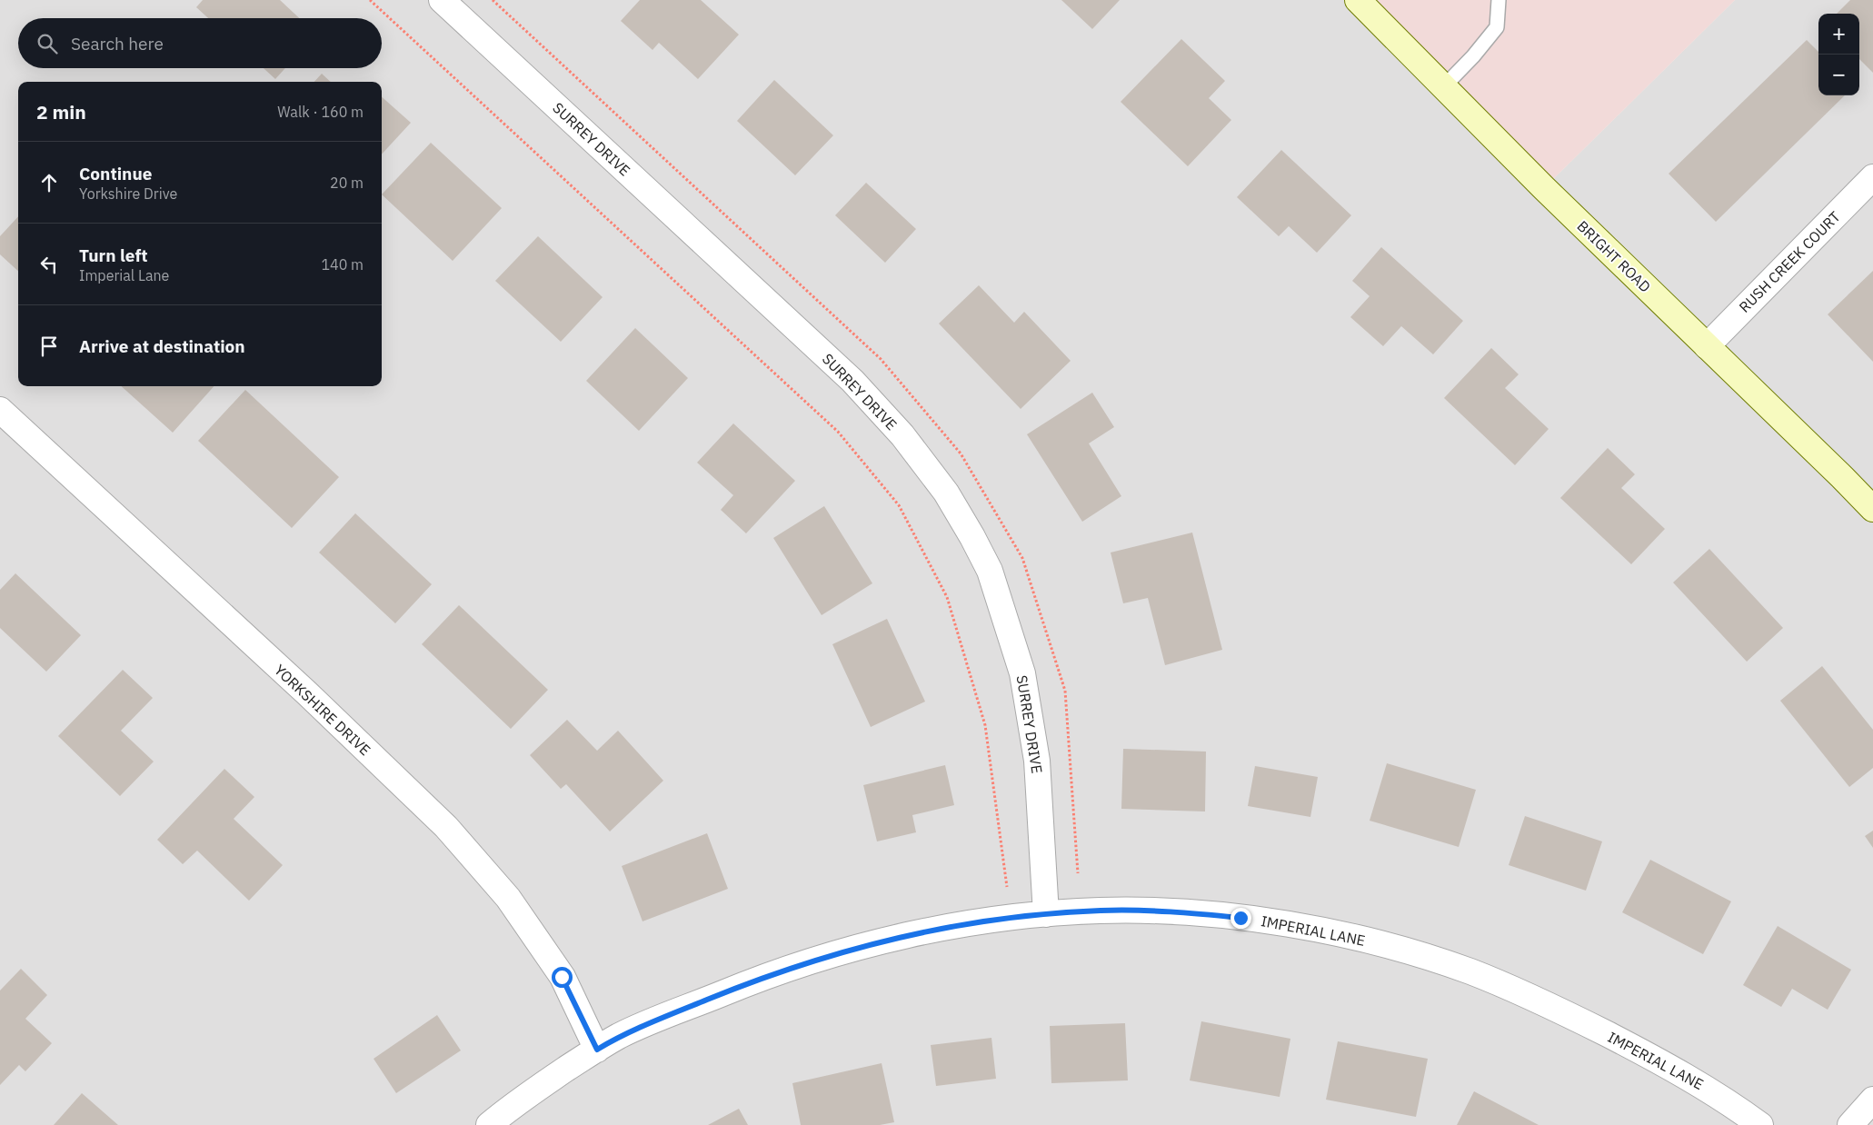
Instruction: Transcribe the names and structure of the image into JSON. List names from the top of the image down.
{
  "streets": {
    "main road": ["BRIGHT ROAD"],
    "street": [
      "SURREY DRIVE",
      "RUSH CREEK COURT",
      "YORKSHIRE DRIVE",
      "IMPERIAL LANE"
    ]
  },
  "crossings": [
    ["SURREY DRIVE", "IMPERIAL LANE"],
    ["BRIGHT ROAD", "RUSH CREEK COURT"],
    ["YORKSHIRE DRIVE", "IMPERIAL LANE"]
  ],
  "page": {
    "map_buttons": ["+", "−"],
    "search": "Search here",
    "heading": ["2 min", "Walk · 160 m"],
    "list": [
      ["Continue", "Yorkshire Drive", "20 m"],
      ["Turn left", "Imperial Lane", "140 m"],
      "Arrive at destination"
    ]
  }
}
